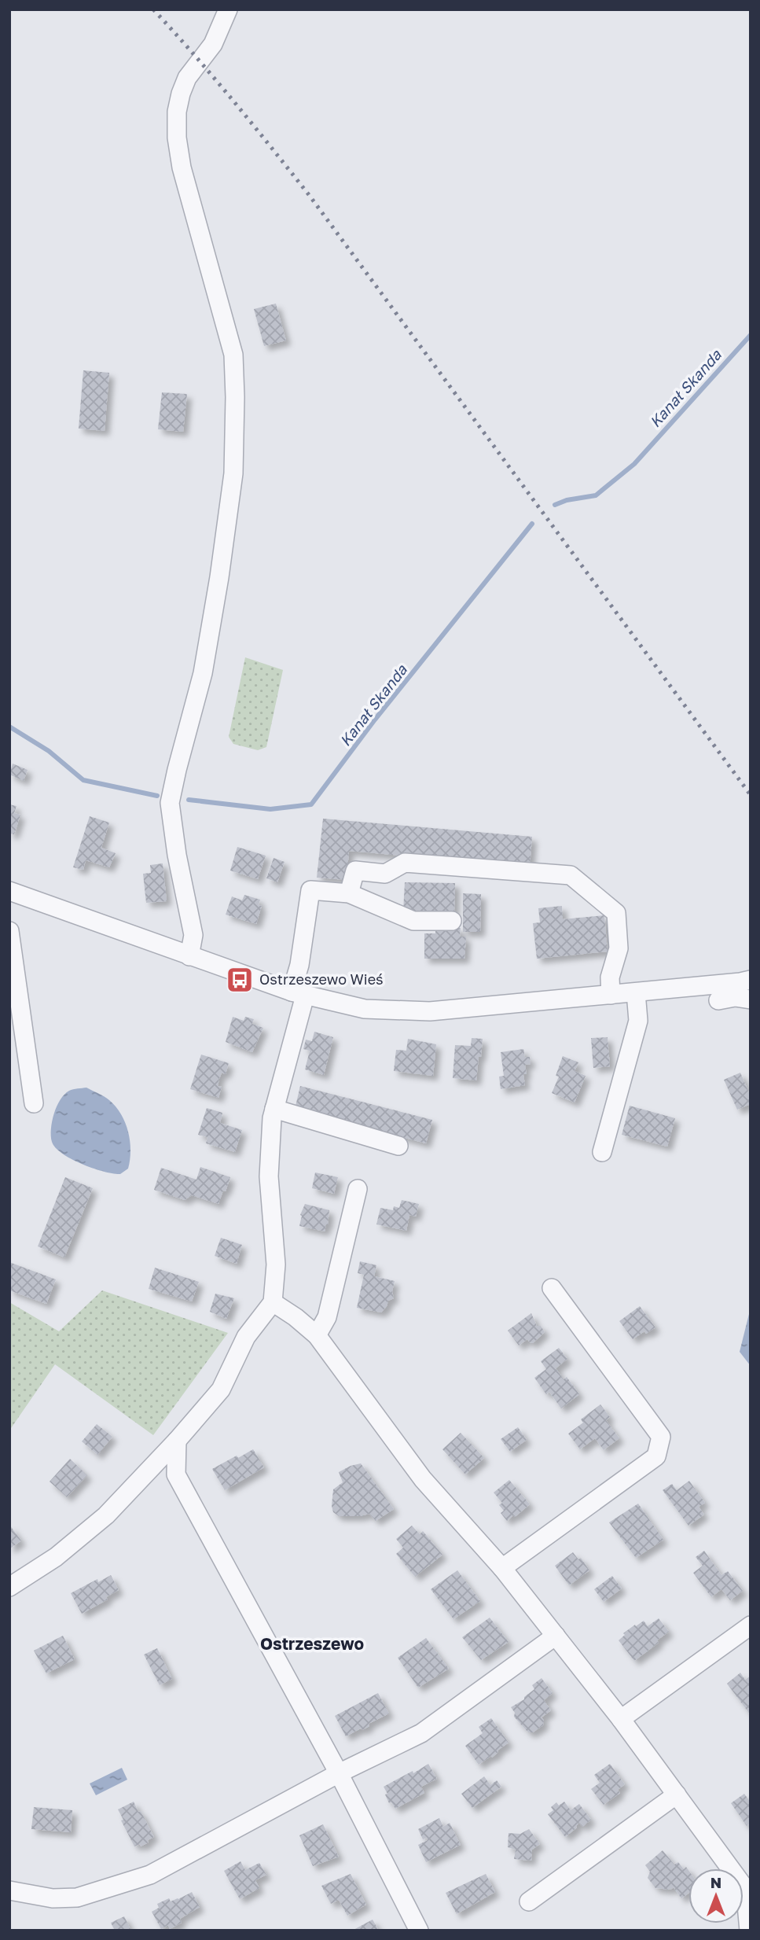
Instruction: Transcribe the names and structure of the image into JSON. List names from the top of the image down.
{
  "districts": ["Ostrzeszewo"],
  "water": ["Kanał Skanda"],
  "places": {
    "bus stop": ["Ostrzeszewo Wieś"]
  },
  "north": "top"
}
